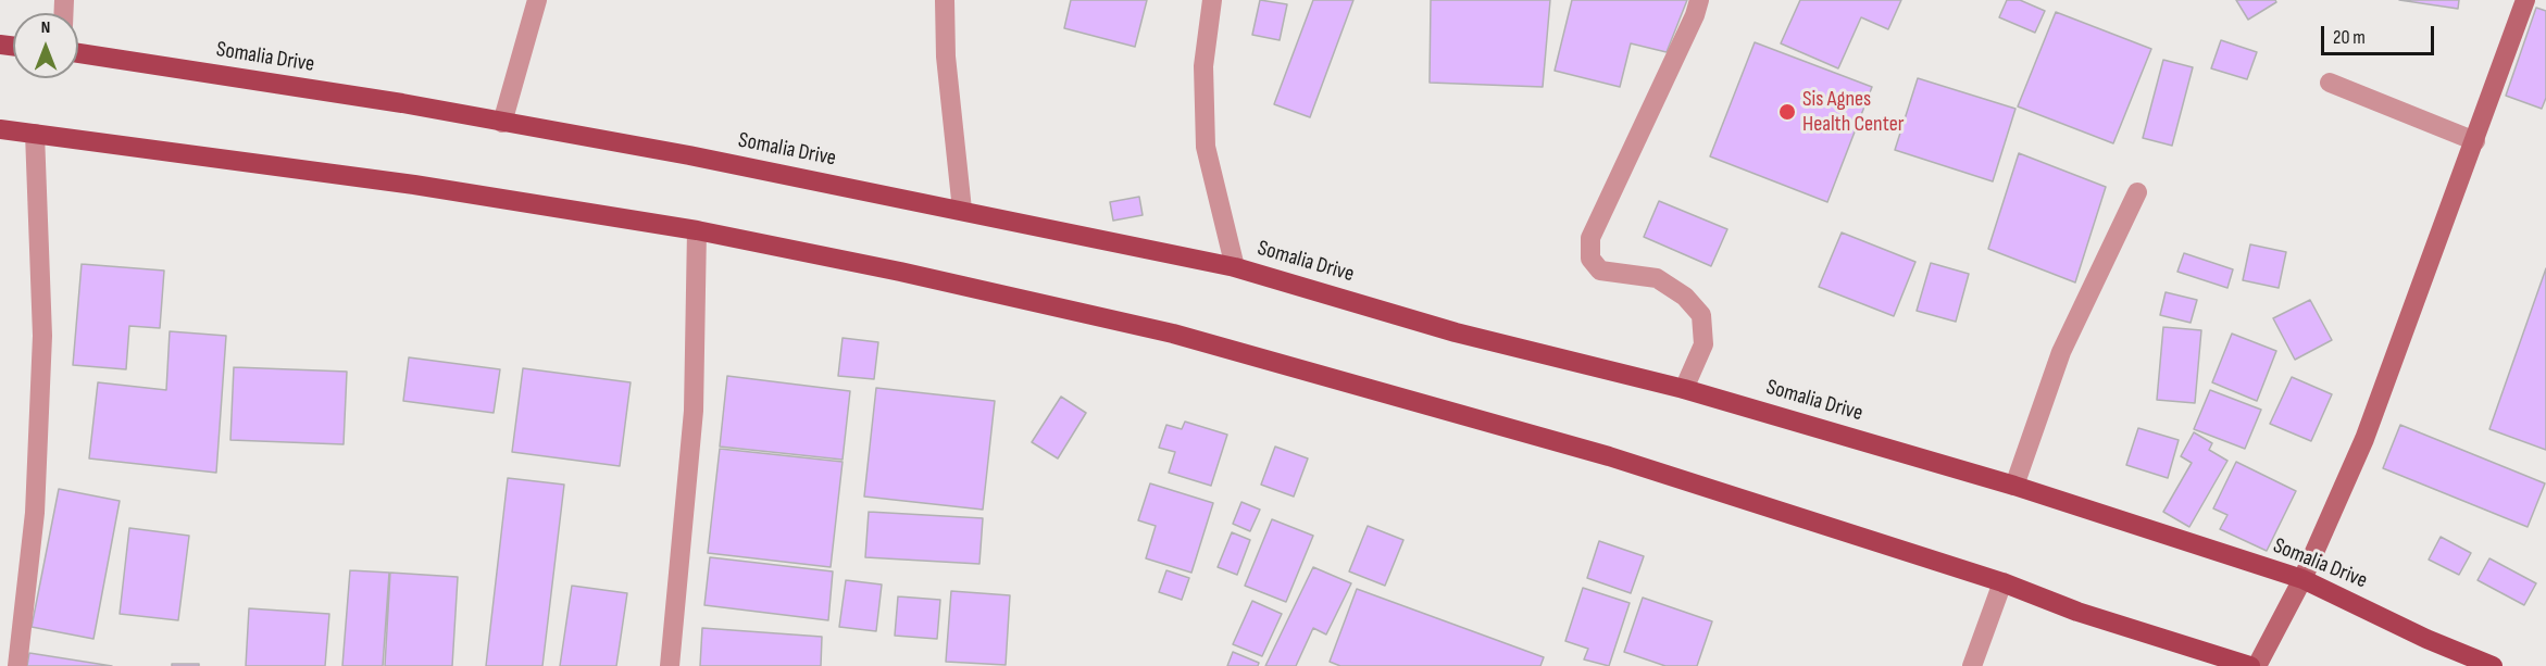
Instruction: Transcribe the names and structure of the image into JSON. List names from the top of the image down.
{
  "streets": {
    "main road": ["Somalia Drive"]
  },
  "places": ["Sis Agnes Health Center"],
  "scale_bar": "20 m",
  "north": "top"
}
